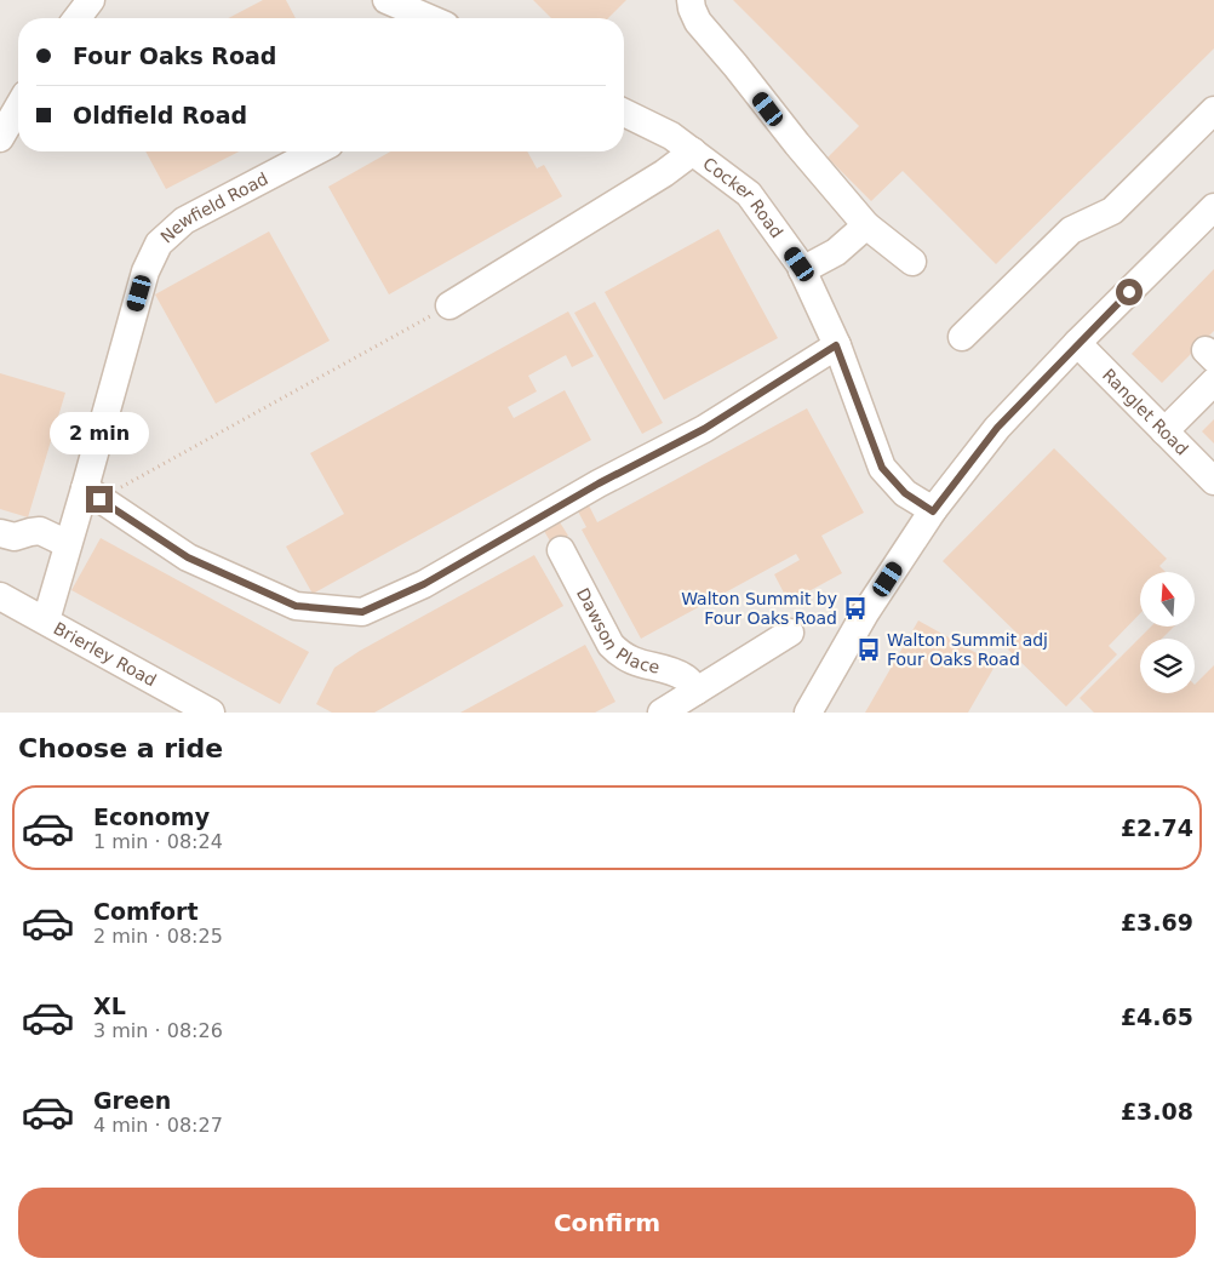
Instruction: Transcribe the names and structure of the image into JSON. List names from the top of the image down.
{
  "streets": {
    "street": [
      "Cocker Road",
      "Newfield Road",
      "Ranglet Road",
      "Dawson Place",
      "Brierley Road"
    ]
  },
  "crossings": [
    ["Newfield Road", "Brierley Road"]
  ],
  "places": {
    "bus stop": ["Walton Summit by Four Oaks Road", "Walton Summit adj Four Oaks Road"]
  },
  "north": "top",
  "page": {
    "banner": ["Four Oaks Road", "Oldfield Road"],
    "bubble": "2 min",
    "heading": "Choose a ride",
    "list": [
      {
        "name": "Economy",
        "note": "1 min · 08:24",
        "value": "£2.74"
      },
      {
        "name": "Comfort",
        "note": "2 min · 08:25",
        "value": "£3.69"
      },
      {
        "name": "XL",
        "note": "3 min · 08:26",
        "value": "£4.65"
      },
      {
        "name": "Green",
        "note": "4 min · 08:27",
        "value": "£3.08"
      }
    ],
    "buttons": "Confirm"
  }
}
